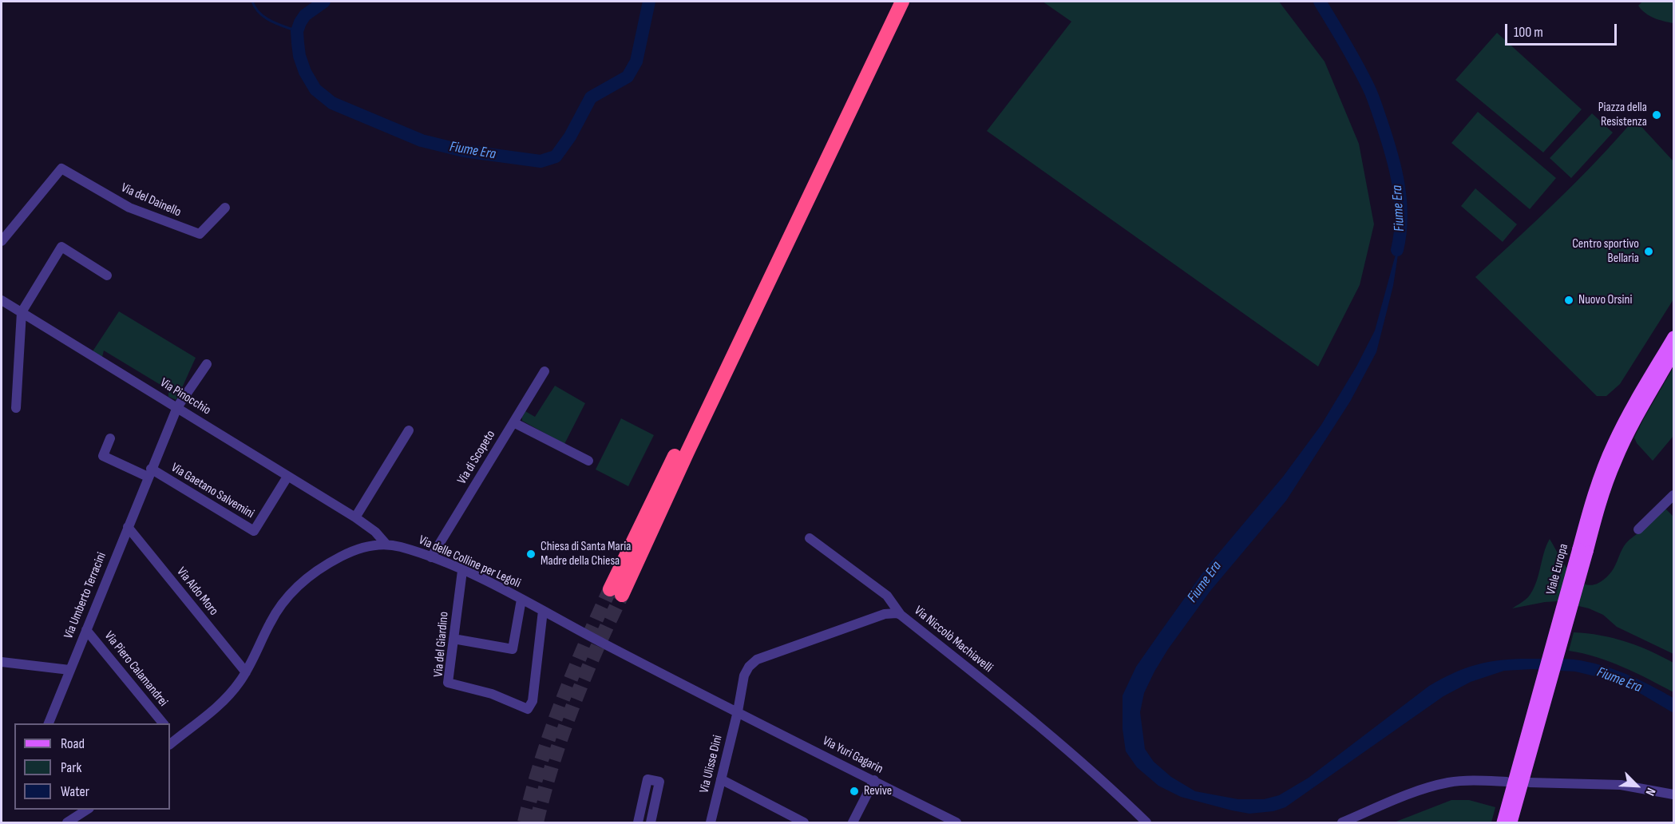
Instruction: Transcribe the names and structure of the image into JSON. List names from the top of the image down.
{
  "streets": {
    "main road": ["Viale Europa"],
    "street": [
      "Via del Dainello",
      "Via Pinocchio",
      "Via di Scopeto",
      "Via Gaetano Salvemini",
      "Via delle Colline per Legoli",
      "Via Aldo Moro",
      "Via Umberto Terracini",
      "Via Niccolò Machiavelli",
      "Via del Giardino",
      "Via Piero Calamandrei",
      "Via Yuri Gagarin",
      "Via Ulisse Dini"
    ]
  },
  "crossings": [
    ["Via Pinocchio", "Via Gaetano Salvemini"],
    ["Via Pinocchio", "Via delle Colline per Legoli"],
    ["Via Pinocchio", "Via Umberto Terracini"],
    ["Via di Scopeto", "Via delle Colline per Legoli"],
    ["Via Gaetano Salvemini", "Via Umberto Terracini"],
    ["Via delle Colline per Legoli", "Via Aldo Moro"],
    ["Via delle Colline per Legoli", "Via Niccolò Machiavelli"],
    ["Via delle Colline per Legoli", "Via del Giardino"],
    ["Via delle Colline per Legoli", "Via Yuri Gagarin"],
    ["Via delle Colline per Legoli", "Via Ulisse Dini"],
    ["Via Aldo Moro", "Via Umberto Terracini"],
    ["Via Umberto Terracini", "Via Piero Calamandrei"],
    ["Via Niccolò Machiavelli", "Via Yuri Gagarin"],
    ["Via Niccolò Machiavelli", "Via Ulisse Dini"],
    ["Via Yuri Gagarin", "Via Ulisse Dini"]
  ],
  "water": ["Fiume Era"],
  "places": [
    "Piazza della Resistenza",
    "Centro sportivo Bellaria",
    "Nuovo Orsini",
    "Chiesa di Santa Maria Madre della Chiesa",
    "Revive"
  ],
  "legend": ["Road", "Park", "Water"],
  "scale_bar": "100 m",
  "north": "bottom right"
}
